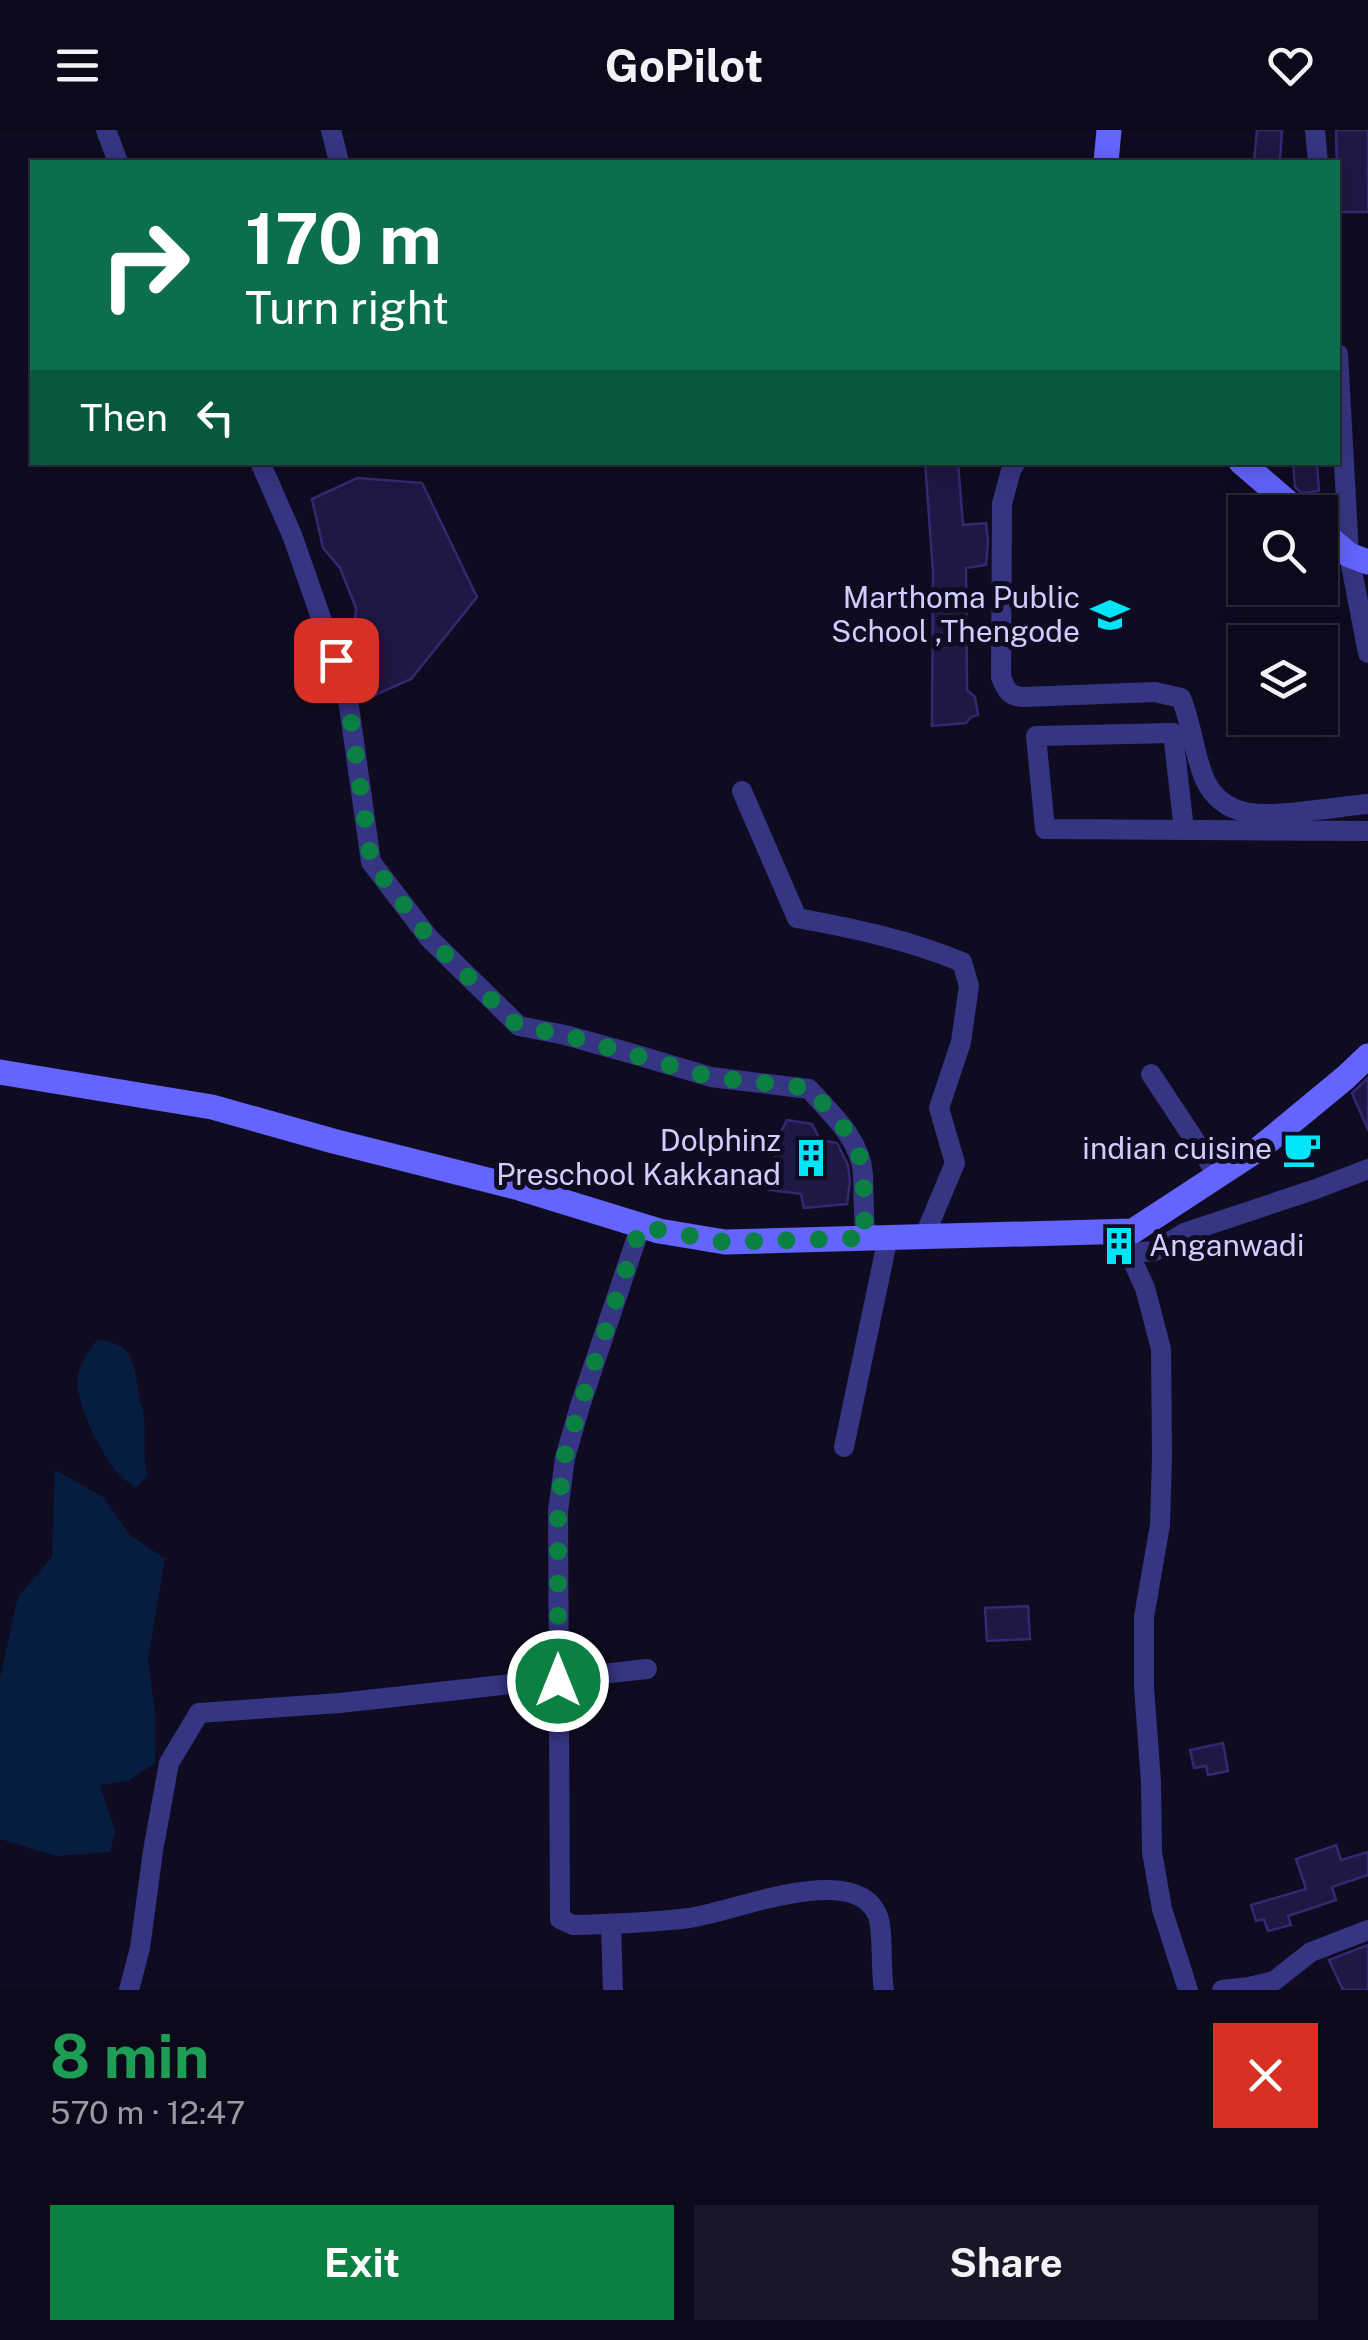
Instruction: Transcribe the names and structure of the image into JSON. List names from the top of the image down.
{
  "places": {
    "school or university": ["Marthoma Public School ,Thengode"],
    "cafe": ["indian cuisine"],
    "building": ["Dolphinz Preschool Kakkanad", "Anganwadi"]
  },
  "page": {
    "header": "GoPilot",
    "turn": ["170 m", "Turn right"],
    "then": "Then",
    "heading": ["8 min", "570 m · 12:47"],
    "buttons": ["Exit", "Share"]
  }
}
